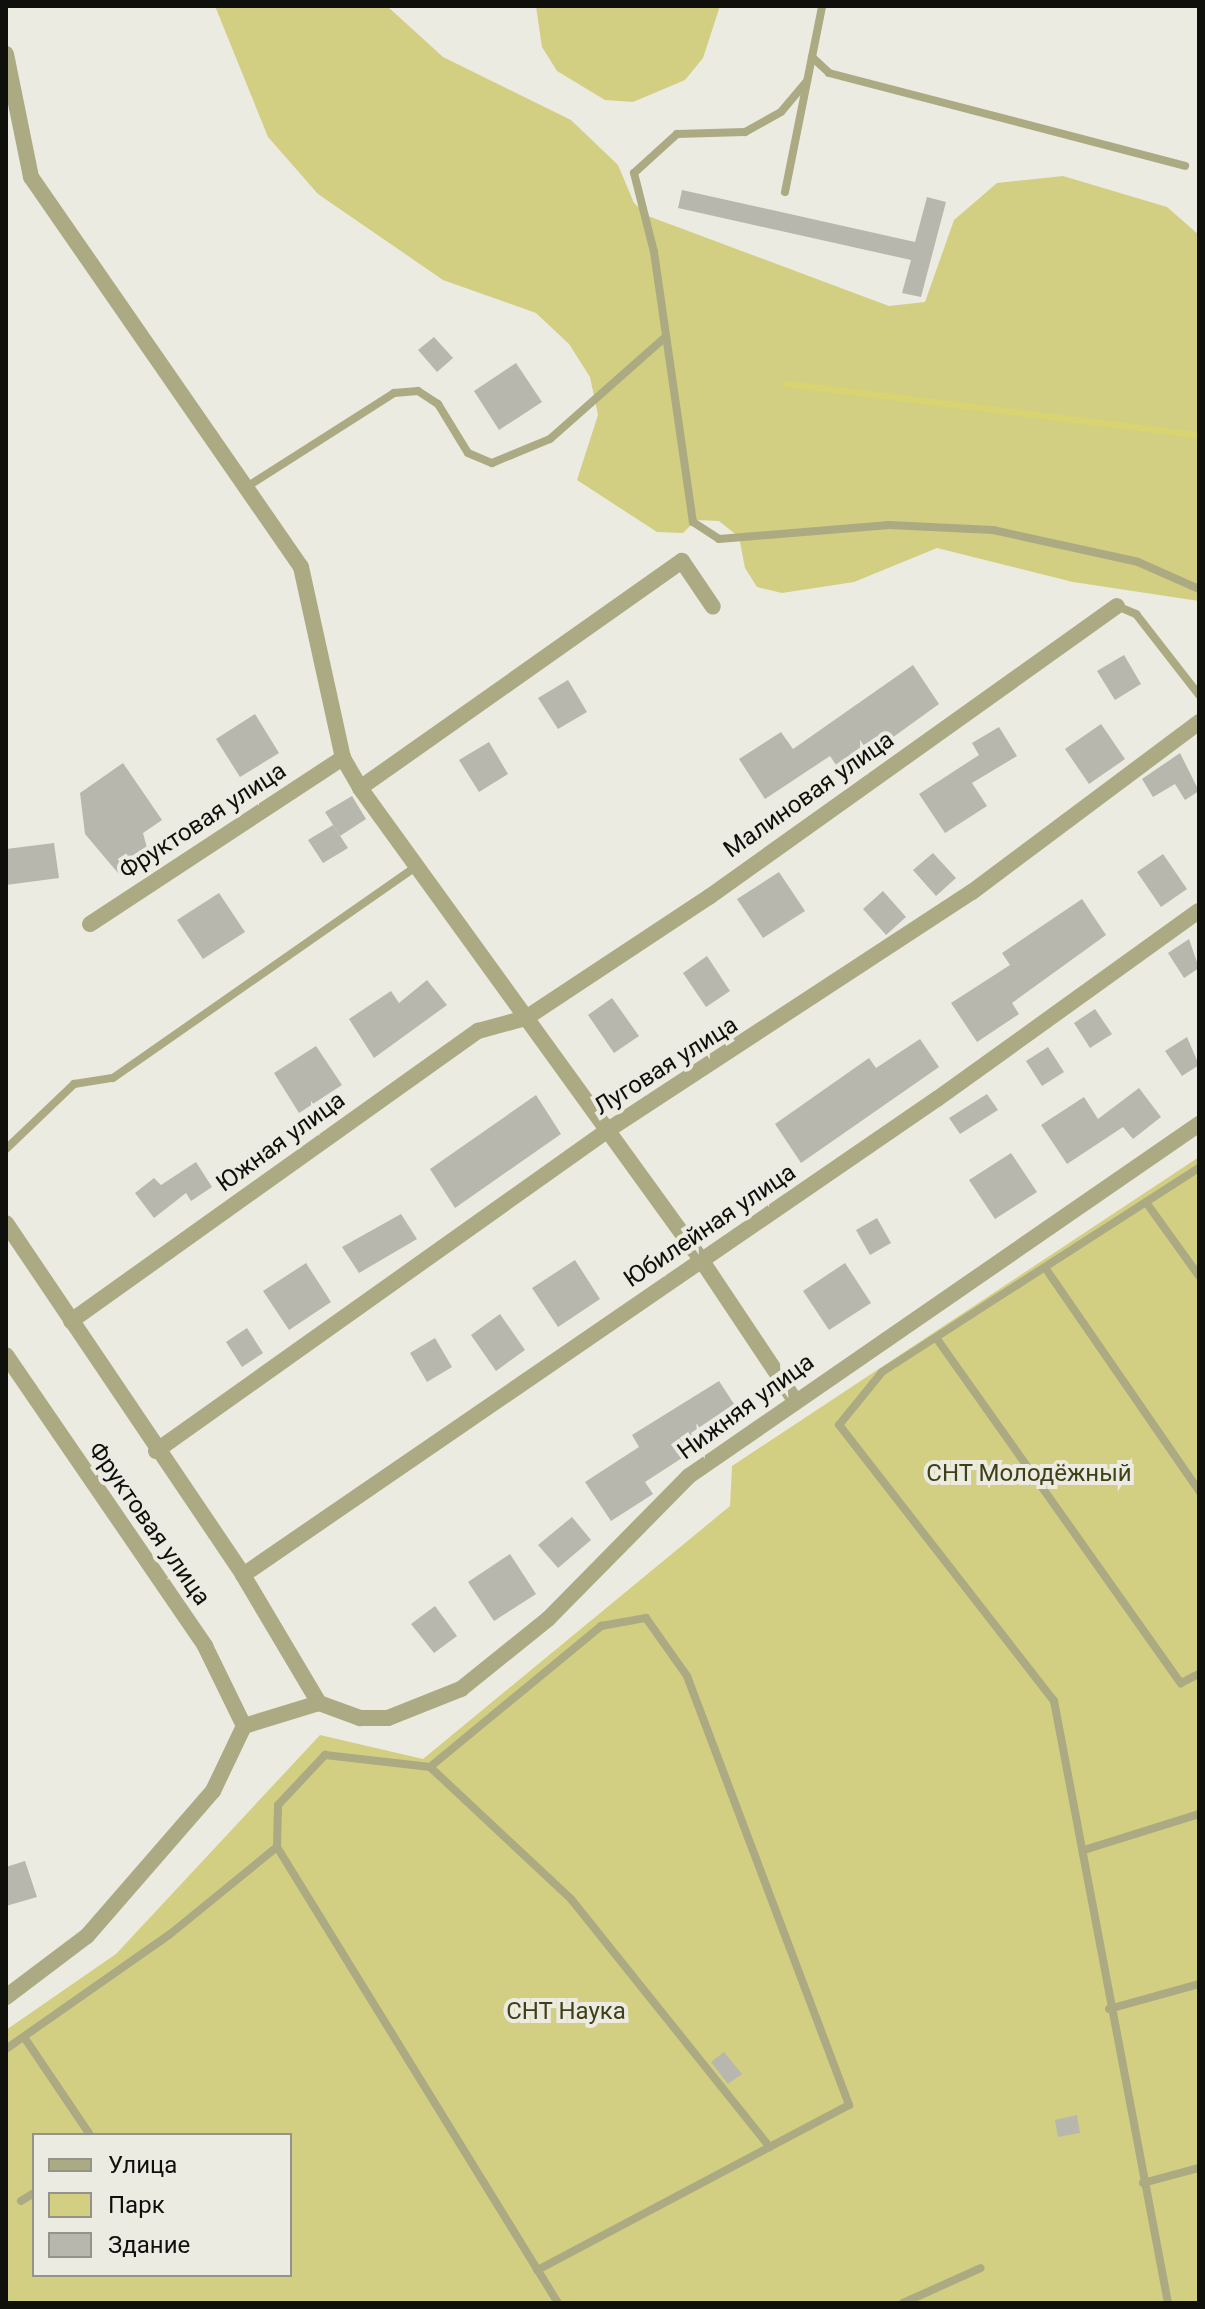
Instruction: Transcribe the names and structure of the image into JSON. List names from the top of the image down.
{
  "streets": {
    "street": [
      "Малиновая улица",
      "Фруктовая улица",
      "Луговая улица",
      "Южная улица",
      "Юбилейная улица",
      "Нижняя улица"
    ]
  },
  "crossings": [
    ["Малиновая улица", "Южная улица"]
  ],
  "parks": ["СНТ Молодёжный", "СНТ Наука"],
  "legend": ["Улица", "Парк", "Здание"]
}
